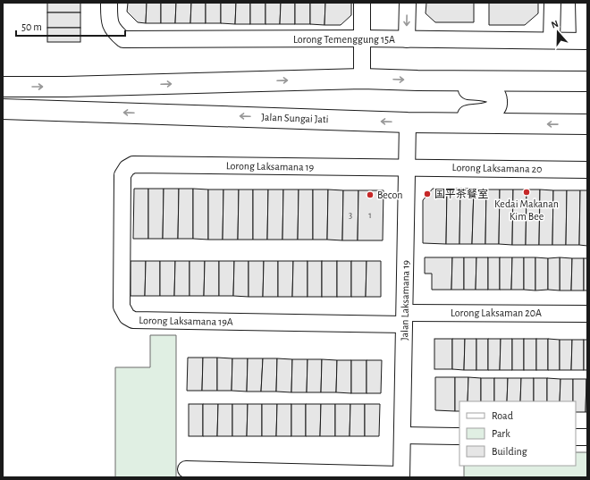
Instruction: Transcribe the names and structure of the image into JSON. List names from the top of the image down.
{
  "streets": {
    "main road": ["Jalan Sungai Jati"],
    "street": [
      "Lorong Temenggung 15A",
      "Lorong Laksamana 19",
      "Lorong Laksamana 20",
      "Jalan Laksamana 19",
      "Lorong Laksaman 20A",
      "Lorong Laksamana 19A"
    ]
  },
  "crossings": [
    ["Jalan Sungai Jati", "Jalan Laksamana 19"],
    ["Lorong Laksamana 19", "Lorong Laksamana 20"],
    ["Lorong Laksamana 19", "Jalan Laksamana 19"],
    ["Lorong Laksamana 19", "Lorong Laksamana 19A"],
    ["Lorong Laksamana 20", "Jalan Laksamana 19"],
    ["Jalan Laksamana 19", "Lorong Laksaman 20A"],
    ["Jalan Laksamana 19", "Lorong Laksamana 19A"],
    ["Lorong Laksaman 20A", "Lorong Laksamana 19A"]
  ],
  "places": ["Kedai Makanan Kim Bee", "国平茶餐室", "Becon"],
  "house_numbers": ["3", "1"],
  "legend": ["Road", "Park", "Building"],
  "scale_bar": "50 m",
  "north": "top"
}
